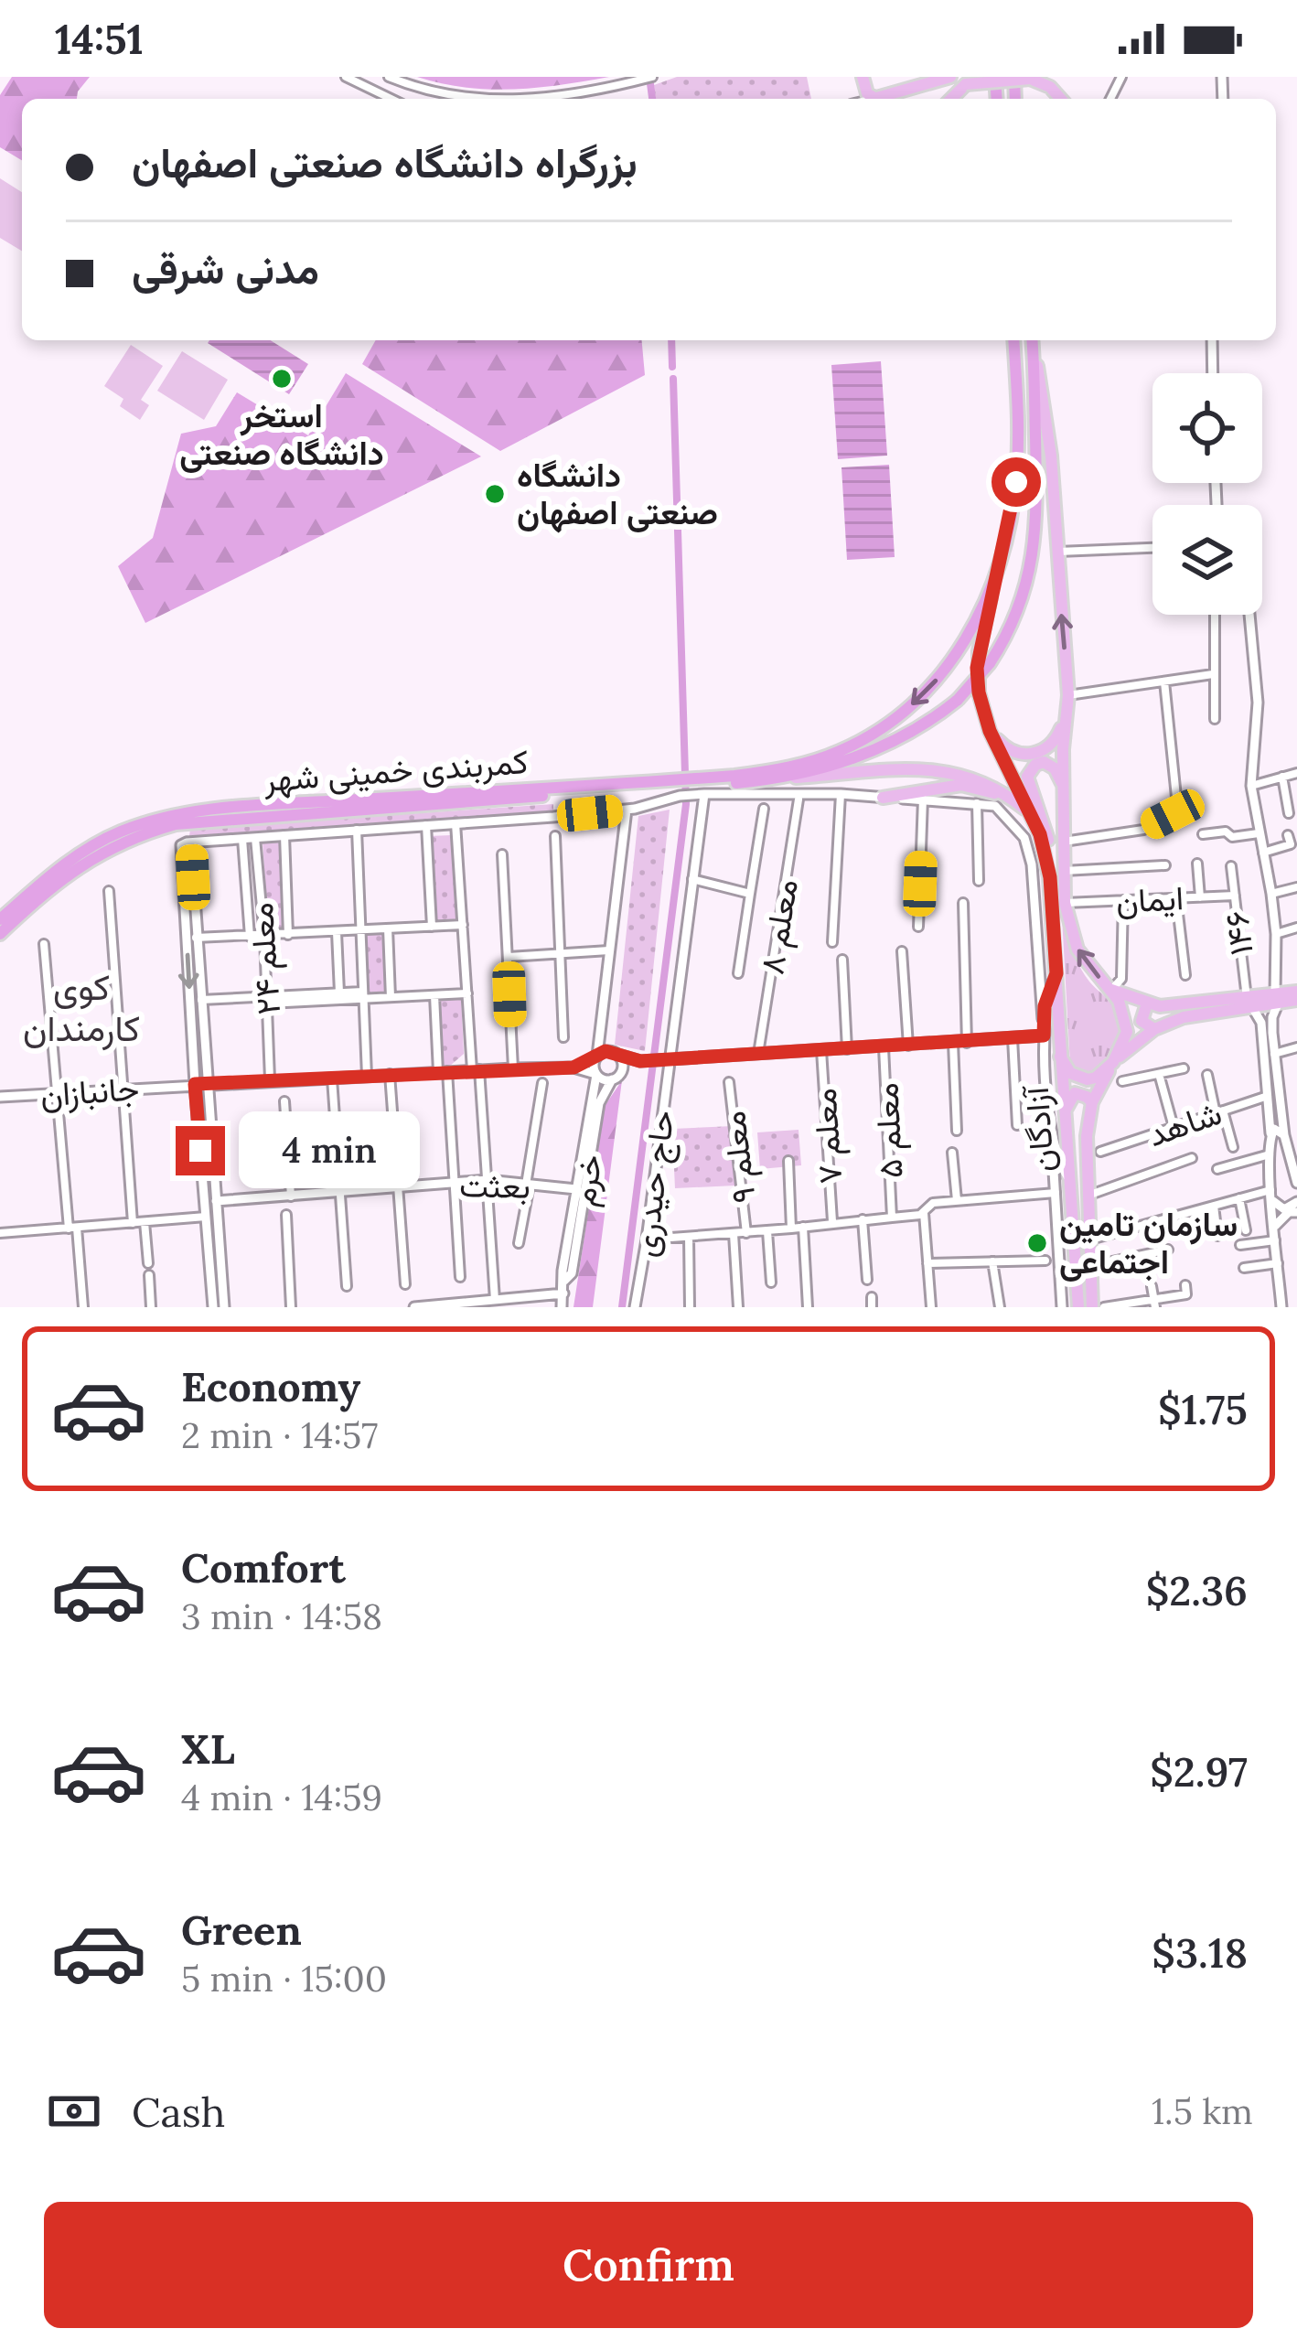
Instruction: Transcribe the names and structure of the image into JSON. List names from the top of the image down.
{
  "streets": {
    "highway": ["کمربندی خمینی شهر"],
    "main road": ["آزادگان"],
    "street": [
      "ایمان",
      "معلم ۸",
      "۱۴۶",
      "معلم ۲۴",
      "جانبازان",
      "شاهد",
      "معلم ۵",
      "معلم ۷",
      "معلم ۹",
      "خرم",
      "حاج حیدری",
      "بعثت"
    ]
  },
  "crossings": [
    ["کمربندی خمینی شهر", "آزادگان"],
    ["کمربندی خمینی شهر", "حاج حیدری"],
    ["ایمان", "۱۴۶"],
    ["معلم ۲۴", "جانبازان"],
    ["خرم", "بعثت"]
  ],
  "districts": ["کوی کارمندان"],
  "places": ["استخر دانشگاه صنعتی", "دانشگاه صنعتی اصفهان", "سازمان تامین اجتماعی"],
  "page": {
    "status": "14:51",
    "banner": ["بزرگراه دانشگاه صنعتی اصفهان", "مدنی شرقی"],
    "bubble": "4 min",
    "list": [
      {
        "name": "Economy",
        "note": "2 min · 14:57",
        "value": "$1.75"
      },
      {
        "name": "Comfort",
        "note": "3 min · 14:58",
        "value": "$2.36"
      },
      {
        "name": "XL",
        "note": "4 min · 14:59",
        "value": "$2.97"
      },
      {
        "name": "Green",
        "note": "5 min · 15:00",
        "value": "$3.18"
      }
    ],
    "pay": ["Cash", "1.5 km"],
    "buttons": "Confirm"
  }
}
